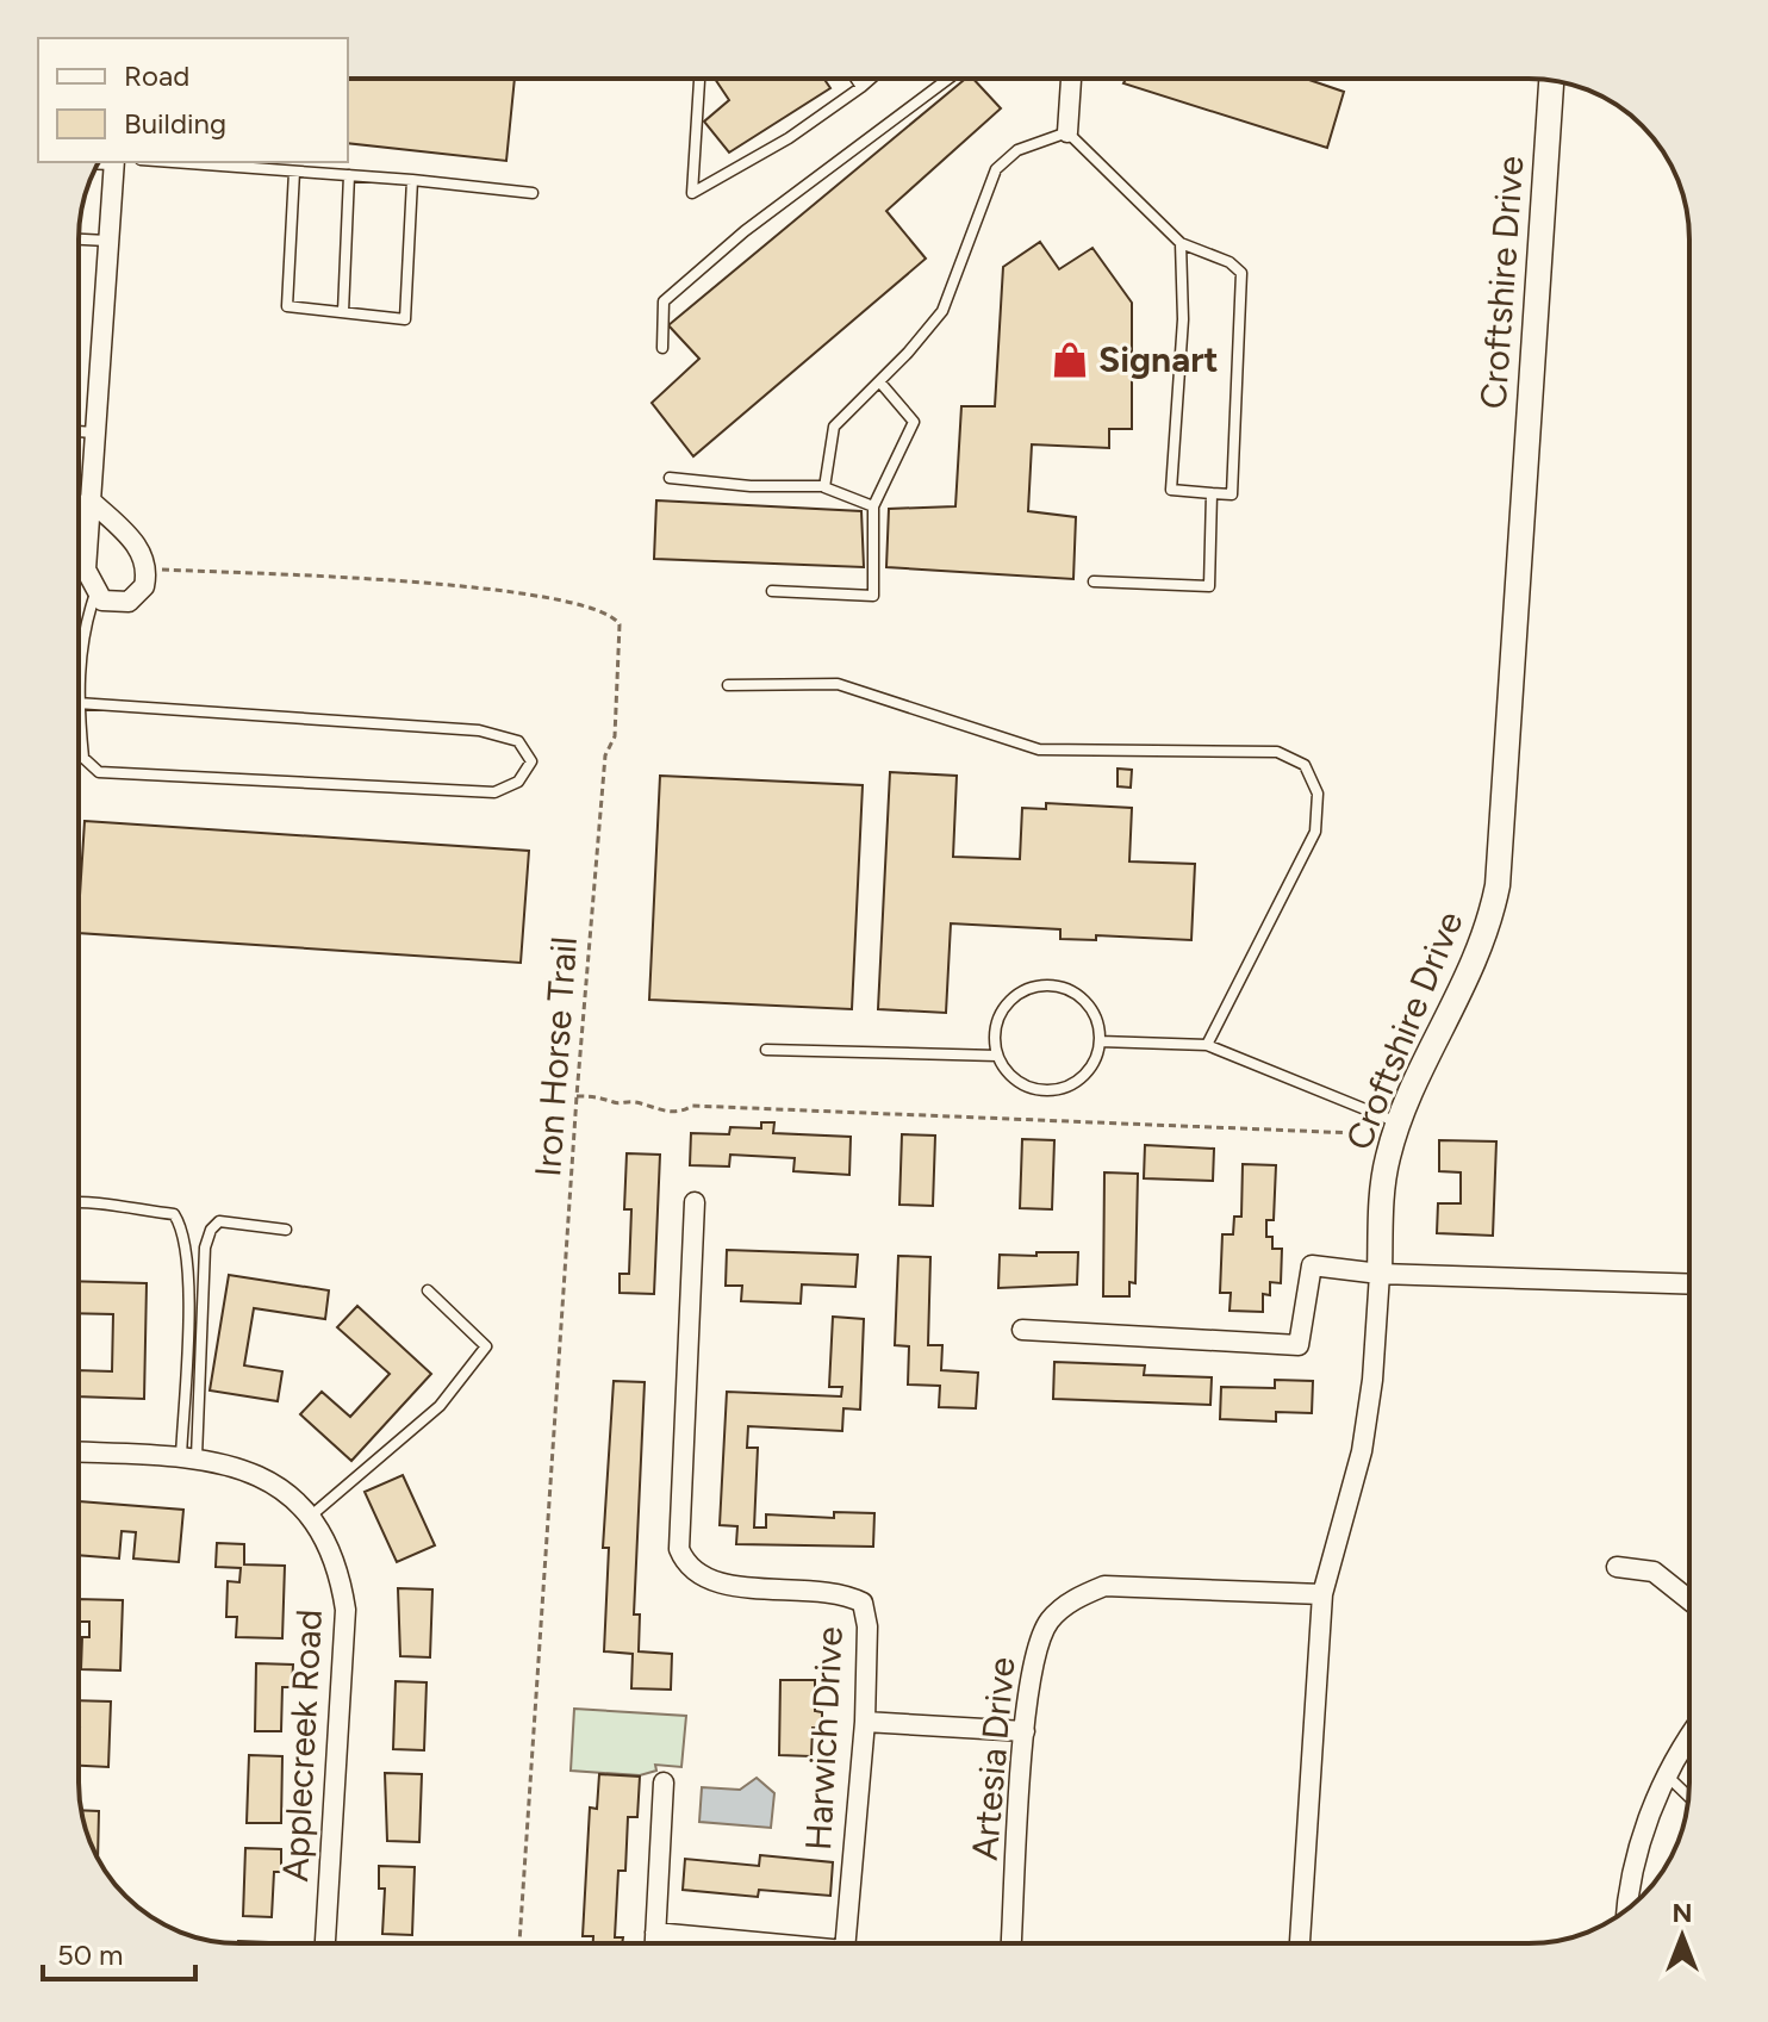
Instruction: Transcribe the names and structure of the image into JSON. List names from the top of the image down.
{
  "streets": {
    "street": [
      "Croftshire Drive",
      "Harwich Drive",
      "Applecreek Road",
      "Artesia Drive"
    ],
    "path": ["Iron Horse Trail"]
  },
  "crossings": [
    ["Croftshire Drive", "Artesia Drive"]
  ],
  "places": {
    "shop": ["Signart"]
  },
  "legend": ["Road", "Building"],
  "scale_bar": "50 m",
  "north": "top"
}
